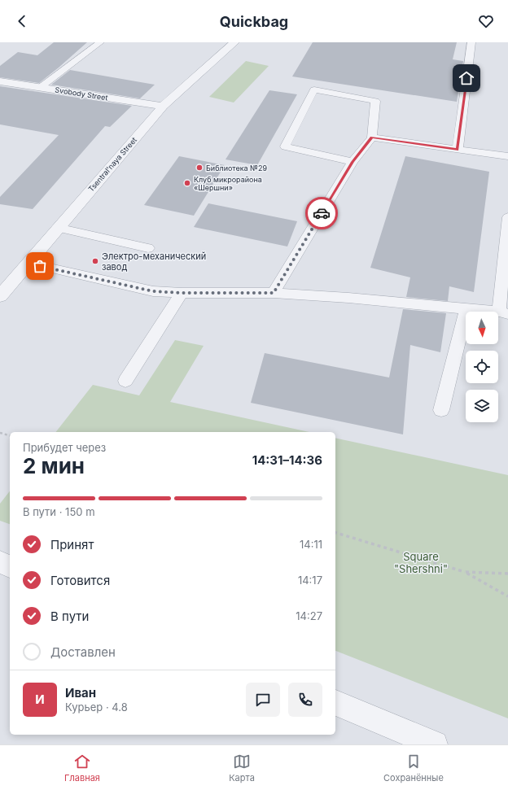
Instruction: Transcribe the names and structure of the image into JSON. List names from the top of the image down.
{
  "streets": {
    "street": ["Svobody Street", "Tsentral'naya Street"]
  },
  "crossings": [
    ["Svobody Street", "Tsentral'naya Street"]
  ],
  "parks": ["Square \"Shershni\""],
  "places": ["Библиотека №29", "Клуб микрорайона «Шершни»", "Электро-механический завод"],
  "north": "bottom",
  "page": {
    "header": "Quickbag",
    "heading": ["2 мин", "Прибудет через", "14:31–14:36"],
    "panel": ["Иван", "Курьер · 4.8"],
    "bar": "В пути · 150 m",
    "list": [
      ["Принят", "14:11"],
      ["Готовится", "14:17"],
      ["В пути", "14:27"],
      "Доставлен"
    ],
    "round": "И",
    "tabs": ["Главная", "Карта", "Сохранённые"]
  }
}
